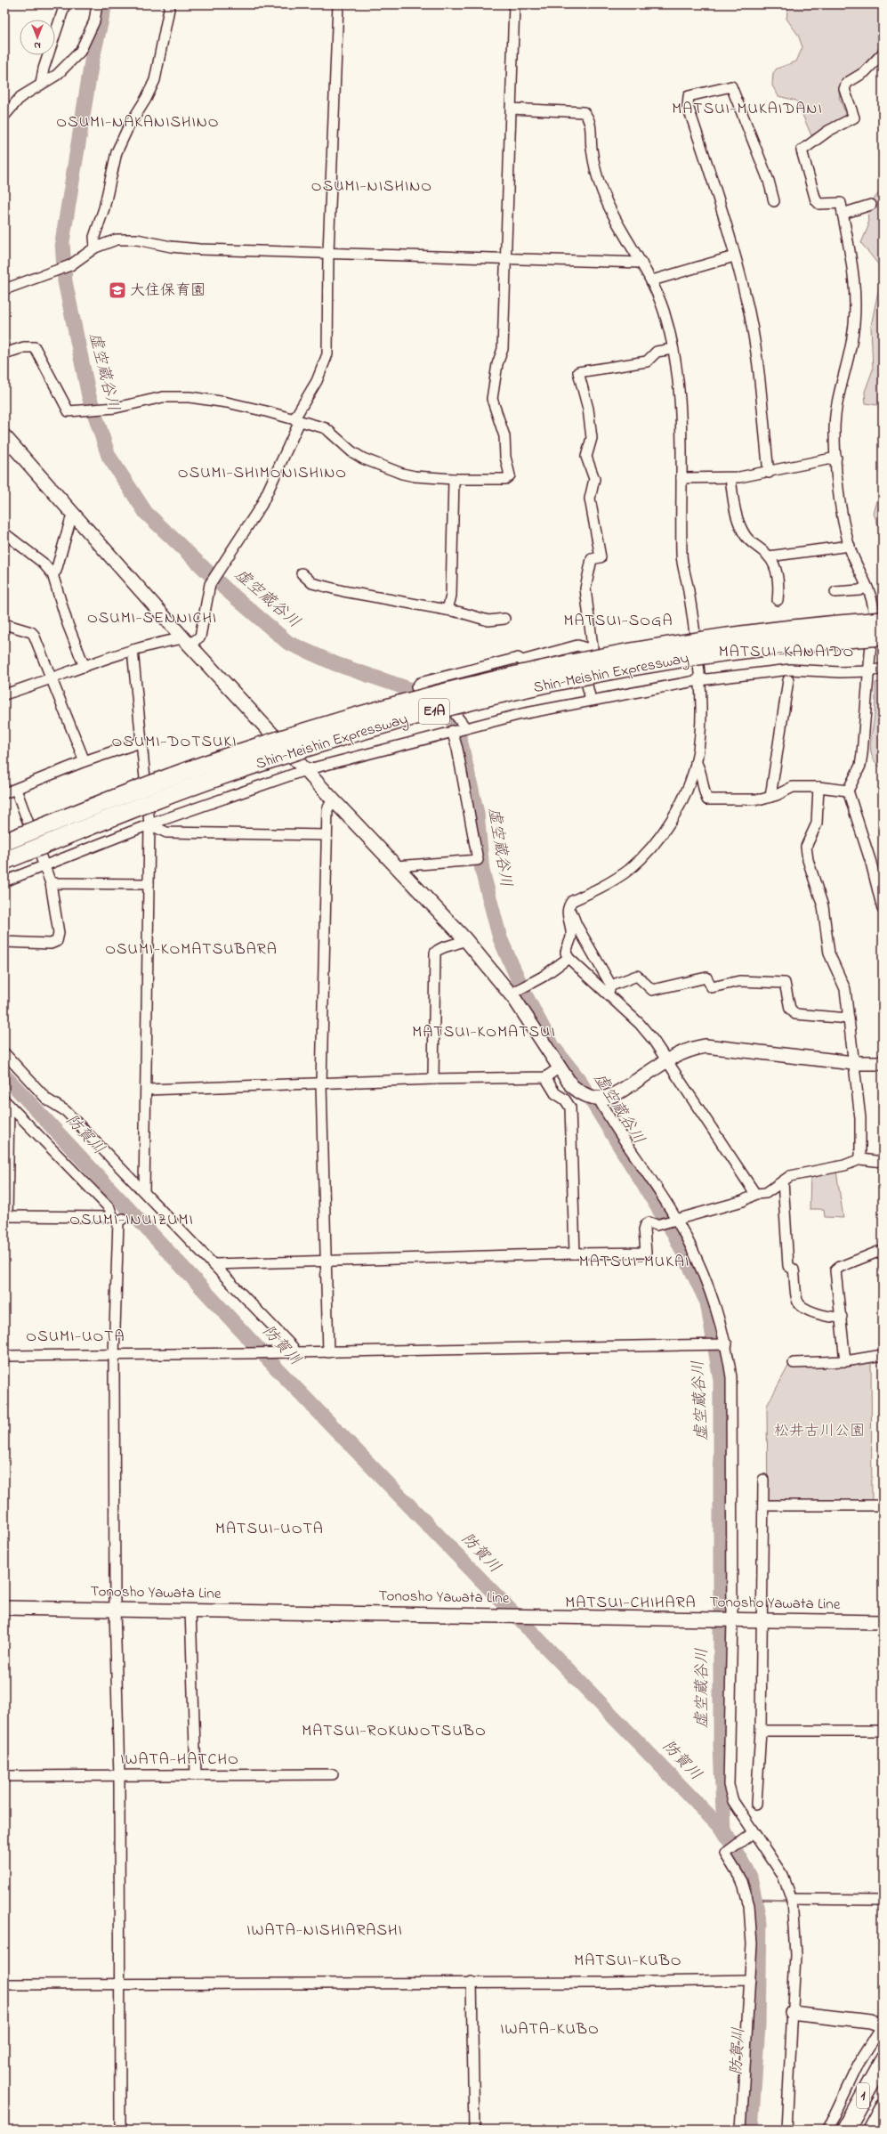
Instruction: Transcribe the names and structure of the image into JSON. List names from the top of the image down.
{
  "streets": {
    "highway": ["Shin-Meishin Expressway", "E1A", "1"],
    "street": ["Tonosho Yawata Line"]
  },
  "districts": [
    "MATSUI-MUKAIDANI",
    "OSUMI-NAKANISHINO",
    "OSUMI-NISHINO",
    "OSUMI-SHIMONISHINO",
    "OSUMI-SENNICHI",
    "MATSUI-SOGA",
    "MATSUI-KANAIDO",
    "OSUMI-DOTSUKI",
    "OSUMI-KOMATSUBARA",
    "MATSUI-KOMATSUI",
    "OSUMI-INUIZUMI",
    "MATSUI-MUKAI",
    "OSUMI-UOTA",
    "MATSUI-UOTA",
    "MATSUI-CHIHARA",
    "MATSUI-ROKUNOTSUBO",
    "IWATA-HATCHO",
    "IWATA-NISHIARASHI",
    "MATSUI-KUBO",
    "IWATA-KUBO"
  ],
  "water": ["虚空蔵谷川", "防賀川"],
  "parks": ["松井古川公園"],
  "places": {
    "school or university": ["大住保育園"]
  },
  "north": "bottom"
}
